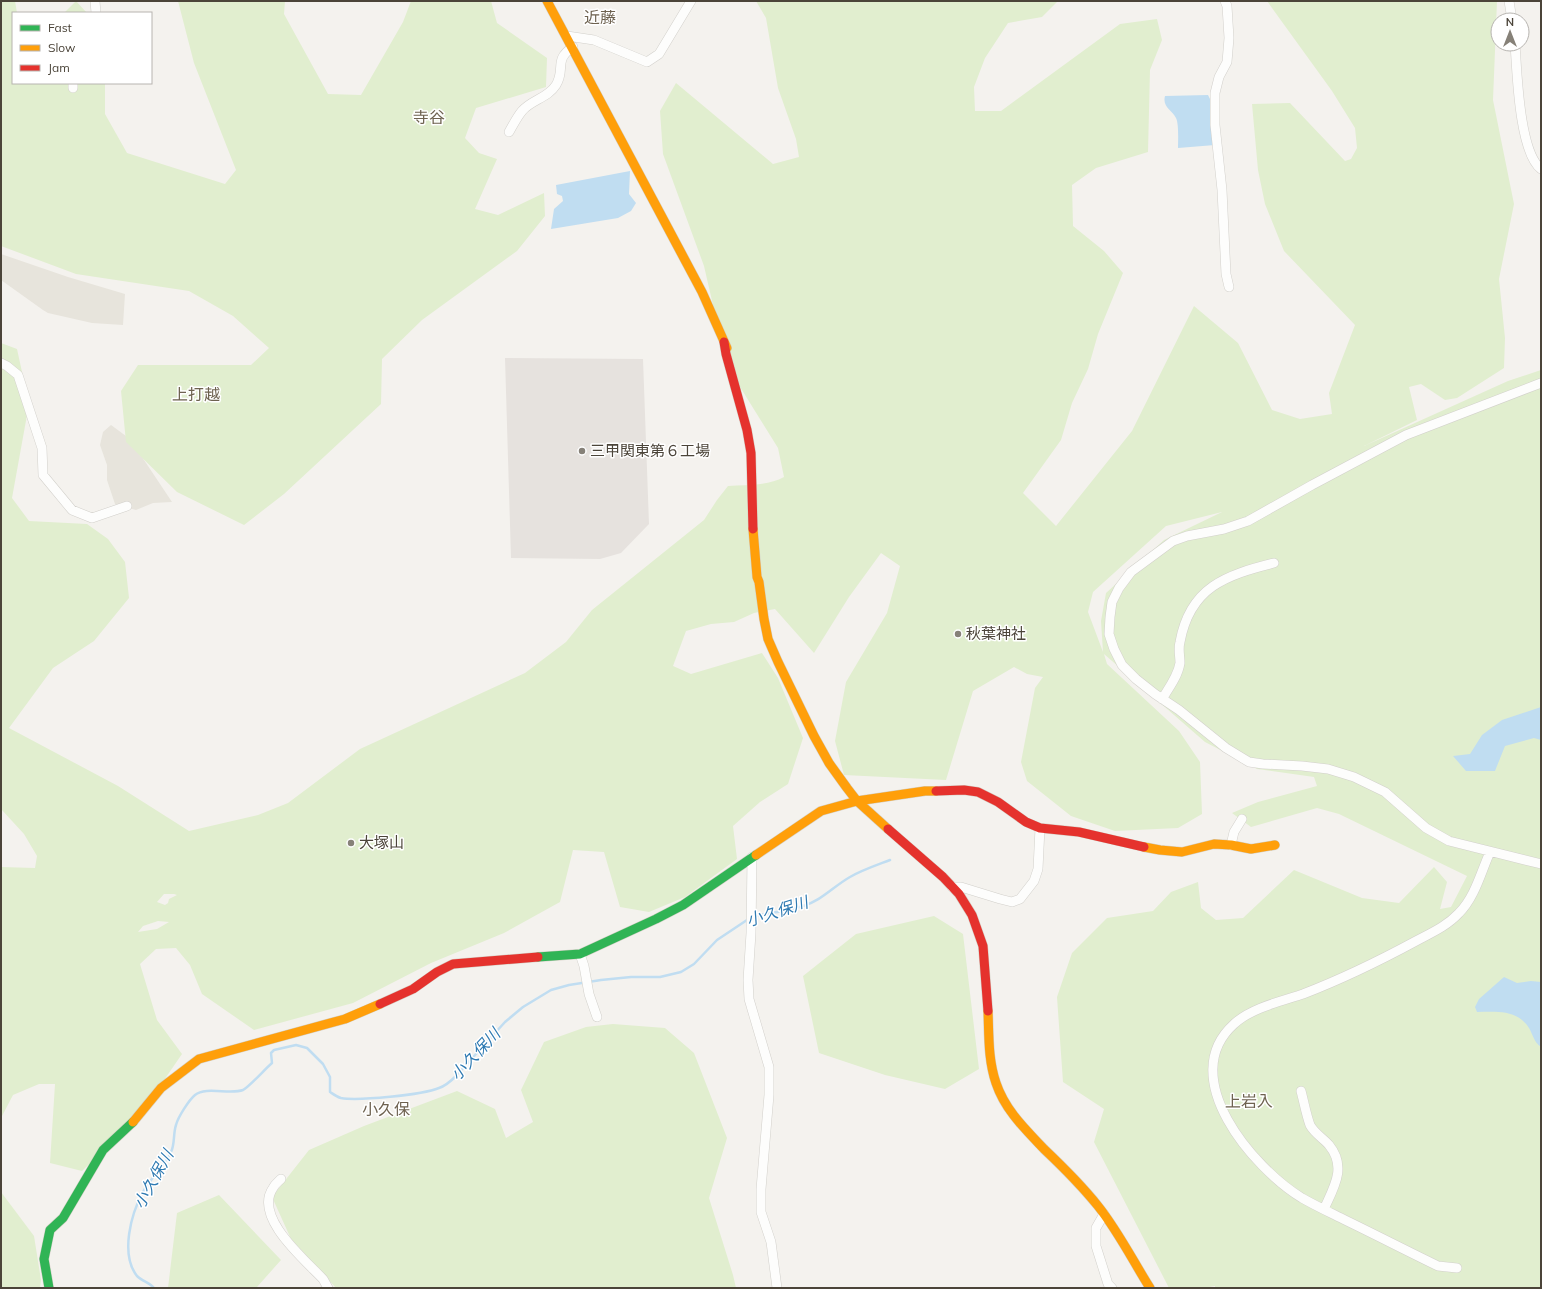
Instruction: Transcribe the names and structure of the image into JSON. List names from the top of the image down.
{
  "districts": [
    "近藤",
    "寺谷",
    "上打越",
    "上岩入",
    "小久保"
  ],
  "water": ["小久保川"],
  "places": ["三甲関東第６工場", "秋葉神社", "大塚山"],
  "legend": ["Fast", "Slow", "Jam"],
  "north": "top"
}
